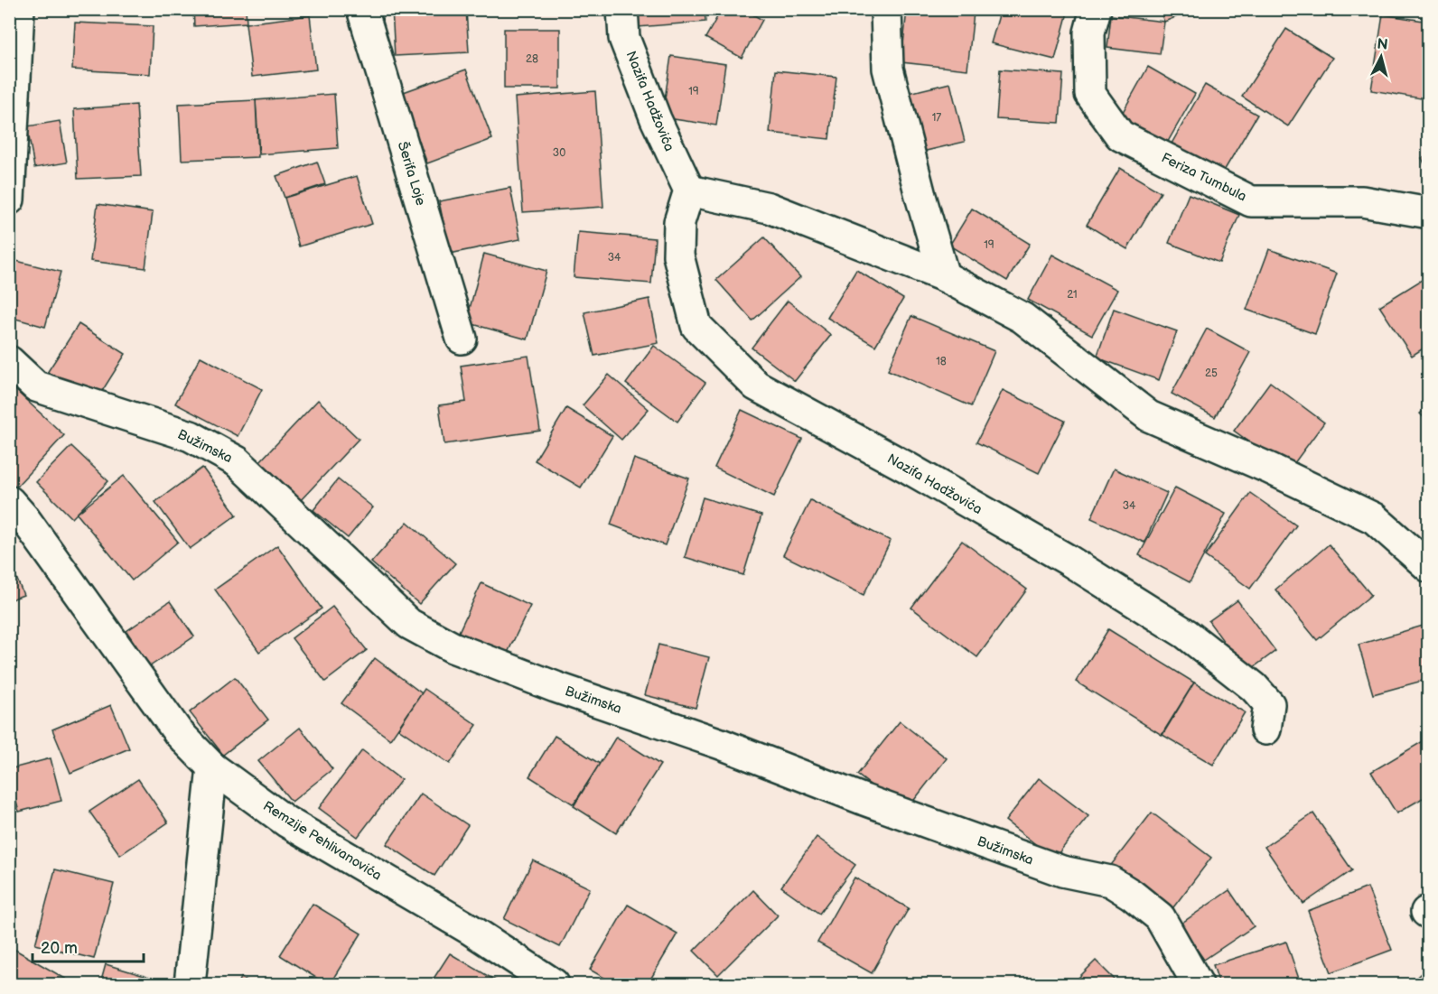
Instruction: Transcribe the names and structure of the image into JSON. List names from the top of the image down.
{
  "streets": {
    "street": [
      "Nazifa Hadžovića",
      "Šerifa Loje",
      "Feriza Tumbula",
      "Bužimska",
      "Remzije Pehlivanovića"
    ]
  },
  "house_numbers": [
    "28",
    "19",
    "17",
    "30",
    "19",
    "34",
    "21",
    "18",
    "25",
    "34"
  ],
  "scale_bar": "20 m",
  "north": "top"
}
